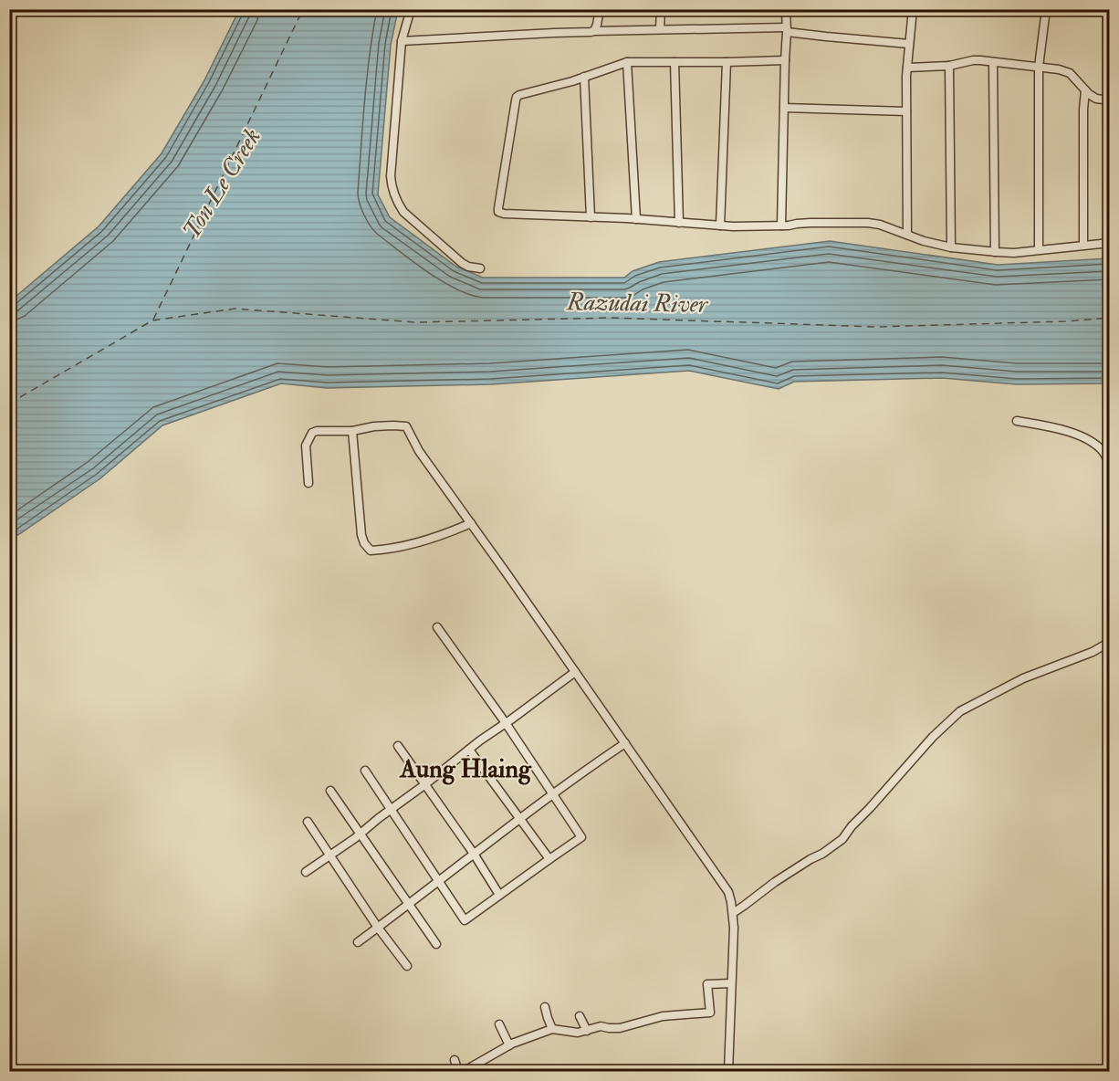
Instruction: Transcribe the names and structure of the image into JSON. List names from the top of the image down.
{
  "districts": ["Aung Hlaing"],
  "water": ["Ton Le Creek", "Razudai River"]
}
